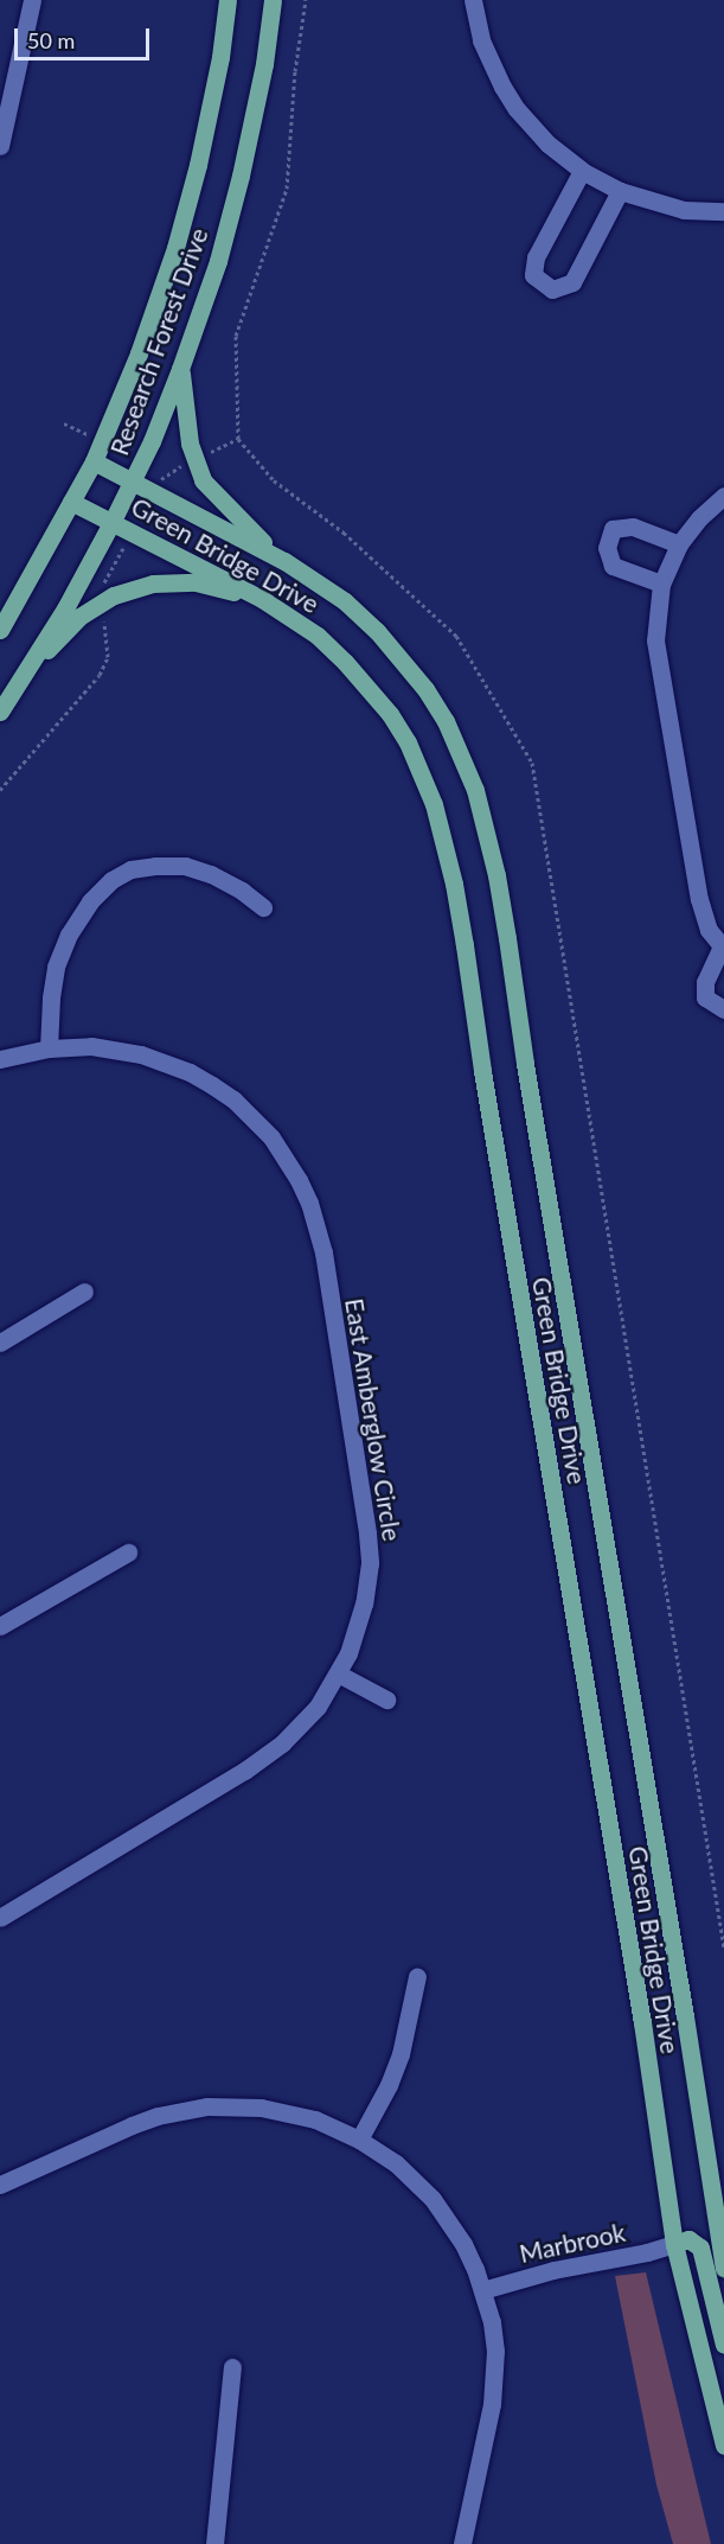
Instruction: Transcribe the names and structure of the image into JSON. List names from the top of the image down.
{
  "streets": {
    "main road": ["Research Forest Drive", "Green Bridge Drive"],
    "street": ["East Amberglow Circle", "Marbrook"]
  },
  "crossings": [
    ["Research Forest Drive", "Green Bridge Drive"],
    ["Green Bridge Drive", "Marbrook"]
  ],
  "scale_bar": "50 m"
}
